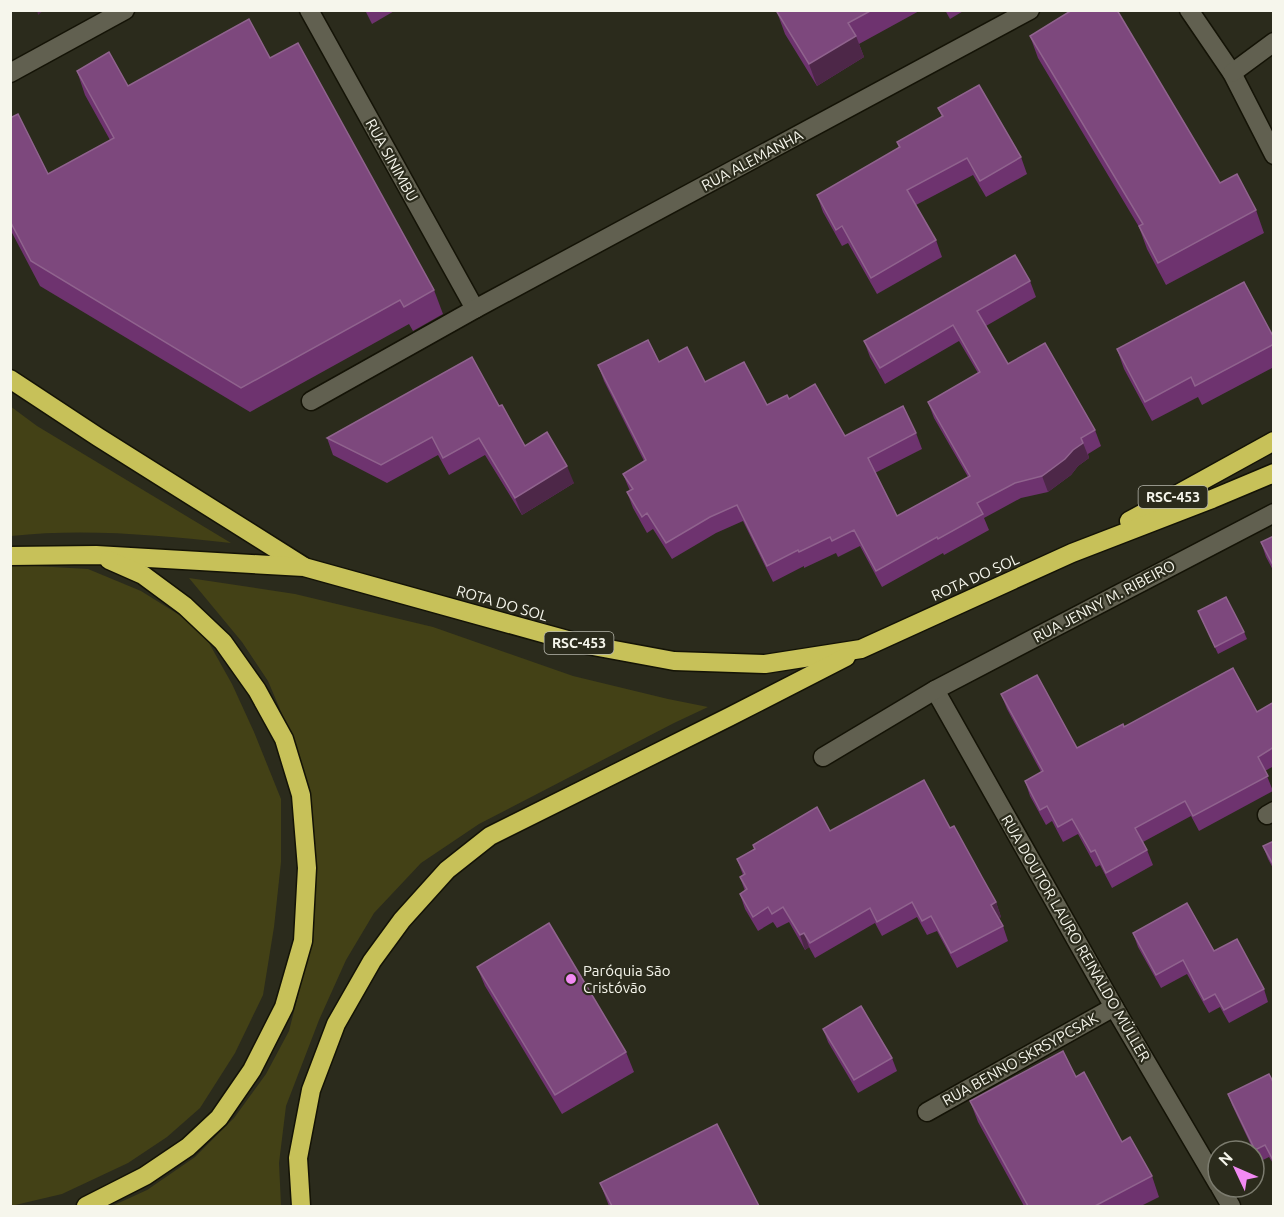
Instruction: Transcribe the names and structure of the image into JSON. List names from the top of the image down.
{
  "streets": {
    "highway": ["RSC-453", "ROTA DO SOL"],
    "street": [
      "RUA SINIMBU",
      "RUA ALEMANHA",
      "RUA JENNY M. RIBEIRO",
      "RUA DOUTOR LAURO REINALDO MÜLLER",
      "RUA BENNO SKRSYPCSAK"
    ]
  },
  "crossings": [
    ["RUA SINIMBU", "RUA ALEMANHA"],
    ["RUA JENNY M. RIBEIRO", "RUA DOUTOR LAURO REINALDO MÜLLER"],
    ["RUA DOUTOR LAURO REINALDO MÜLLER", "RUA BENNO SKRSYPCSAK"]
  ],
  "places": ["Paróquia São Cristóvão"],
  "north": "top left"
}
